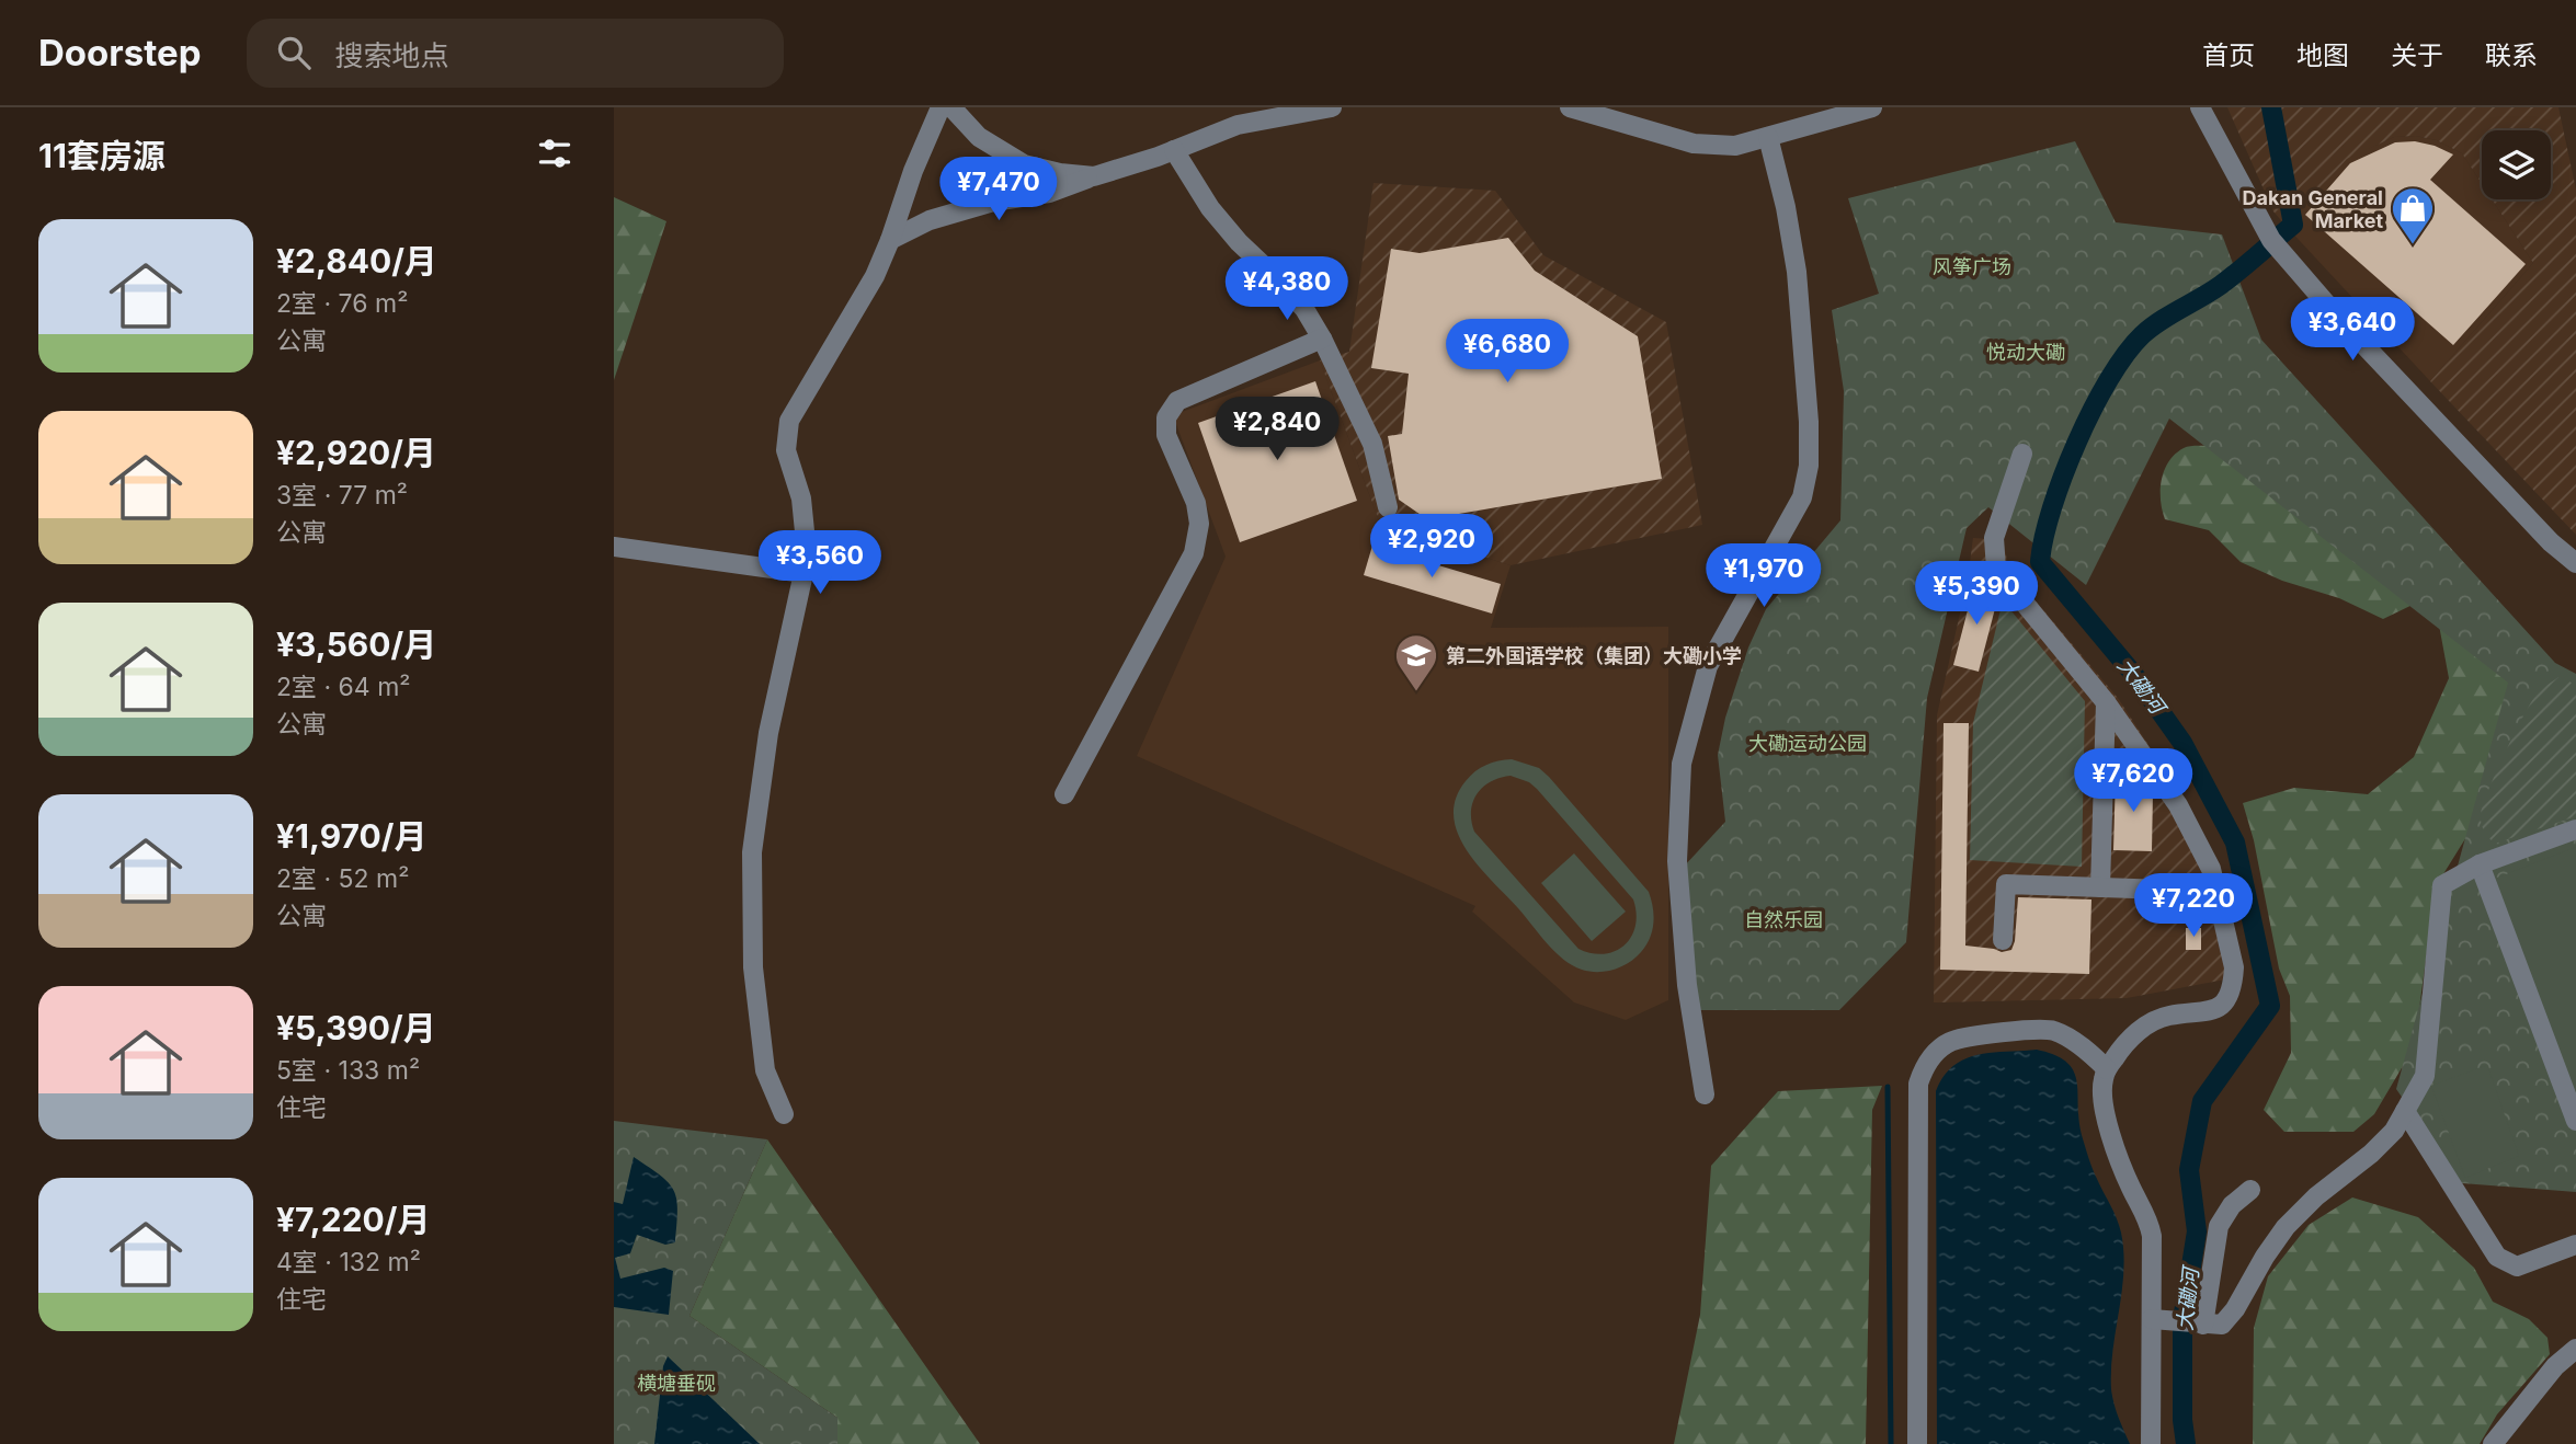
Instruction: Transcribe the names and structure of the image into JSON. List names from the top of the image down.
{
  "water": ["大磡河"],
  "parks": [
    "风筝广场",
    "悦动大磡",
    "大磡运动公园",
    "自然乐园",
    "横塘垂砚"
  ],
  "places": {
    "shop": ["Dakan General Market"],
    "school or university": ["第二外国语学校（集团）大磡小学"]
  },
  "page": {
    "header": "Doorstep",
    "search": "搜索地点",
    "nav": [
      "首页",
      "地图",
      "关于",
      "联系"
    ],
    "heading": "11套房源",
    "price": [
      "¥7,470",
      "¥4,380",
      "¥3,640",
      "¥6,680",
      "¥2,840",
      "¥2,920",
      "¥3,560",
      "¥1,970",
      "¥5,390",
      "¥7,620",
      "¥7,220"
    ],
    "list": [
      {
        "name": "¥2,840/月",
        "note": "2室 · 76 m² · 公寓"
      },
      {
        "name": "¥2,920/月",
        "note": "3室 · 77 m² · 公寓"
      },
      {
        "name": "¥3,560/月",
        "note": "2室 · 64 m² · 公寓"
      },
      {
        "name": "¥1,970/月",
        "note": "2室 · 52 m² · 公寓"
      },
      {
        "name": "¥5,390/月",
        "note": "5室 · 133 m² · 住宅"
      },
      {
        "name": "¥7,220/月",
        "note": "4室 · 132 m² · 住宅"
      }
    ]
  }
}
